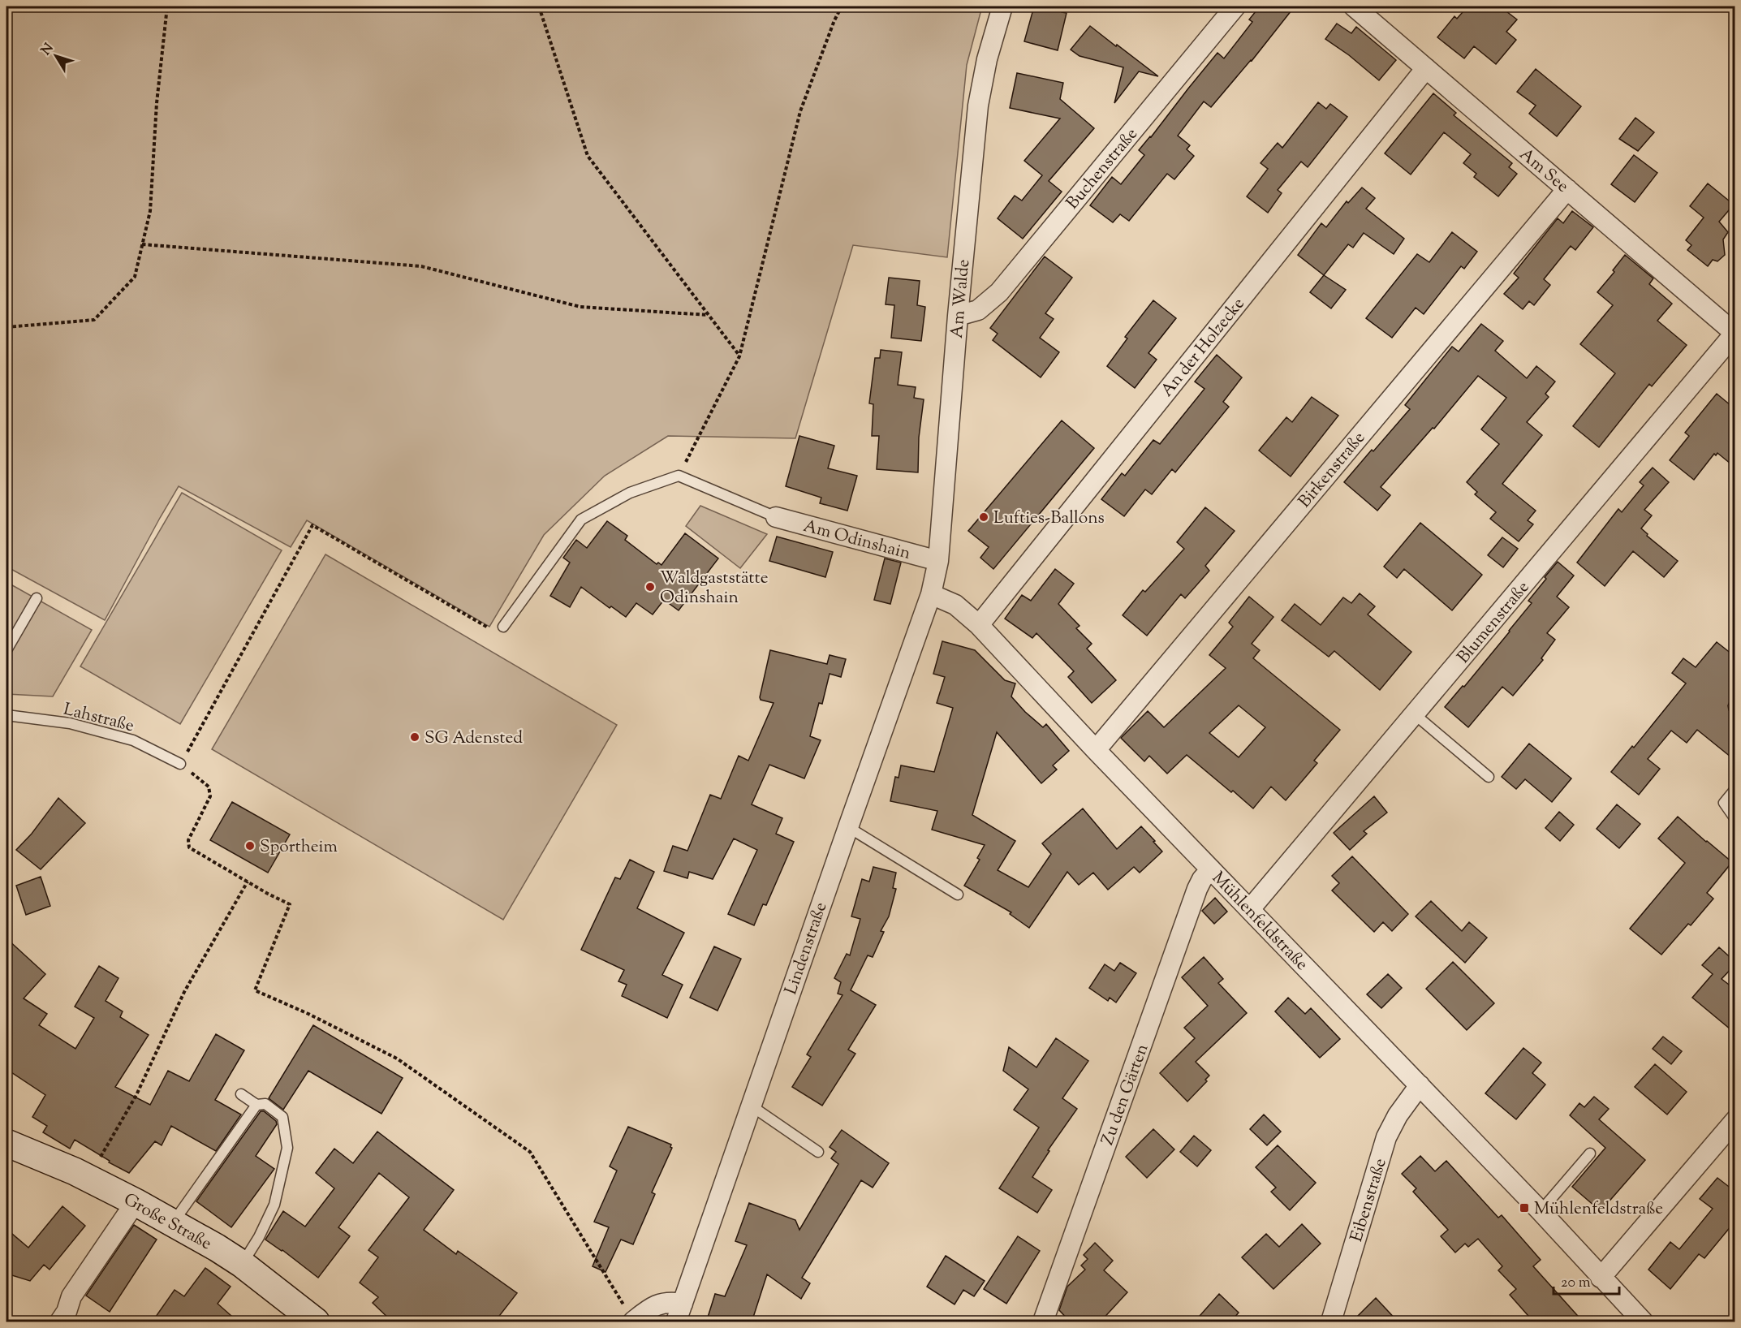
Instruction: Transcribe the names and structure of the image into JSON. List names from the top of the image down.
{
  "streets": {
    "main road": ["Große Straße"],
    "street": [
      "Buchenstraße",
      "Am See",
      "Am Walde",
      "An der Holzecke",
      "Birkenstraße",
      "Am Odinshain",
      "Blumenstraße",
      "Mühlenfeldstraße",
      "Lindenstraße",
      "Zu den Gärten",
      "Eibenstraße"
    ],
    "lane": ["Lahstraße"]
  },
  "crossings": [
    ["Buchenstraße", "Am Walde"],
    ["Am See", "An der Holzecke"],
    ["Am See", "Birkenstraße"],
    ["Am See", "Blumenstraße"],
    ["Am Walde", "Am Odinshain"],
    ["Am Walde", "Mühlenfeldstraße"],
    ["Am Walde", "Lindenstraße"],
    ["An der Holzecke", "Mühlenfeldstraße"],
    ["Birkenstraße", "Mühlenfeldstraße"],
    ["Blumenstraße", "Mühlenfeldstraße"],
    ["Mühlenfeldstraße", "Lindenstraße"],
    ["Mühlenfeldstraße", "Zu den Gärten"],
    ["Mühlenfeldstraße", "Eibenstraße"]
  ],
  "places": {
    "other": [
      "Lufties-Ballons",
      "Waldgaststätte Odinshain",
      "SG Adensted",
      "Sportheim"
    ],
    "transit": ["Mühlenfeldstraße"]
  },
  "scale_bar": "20 m",
  "north": "top left"
}
